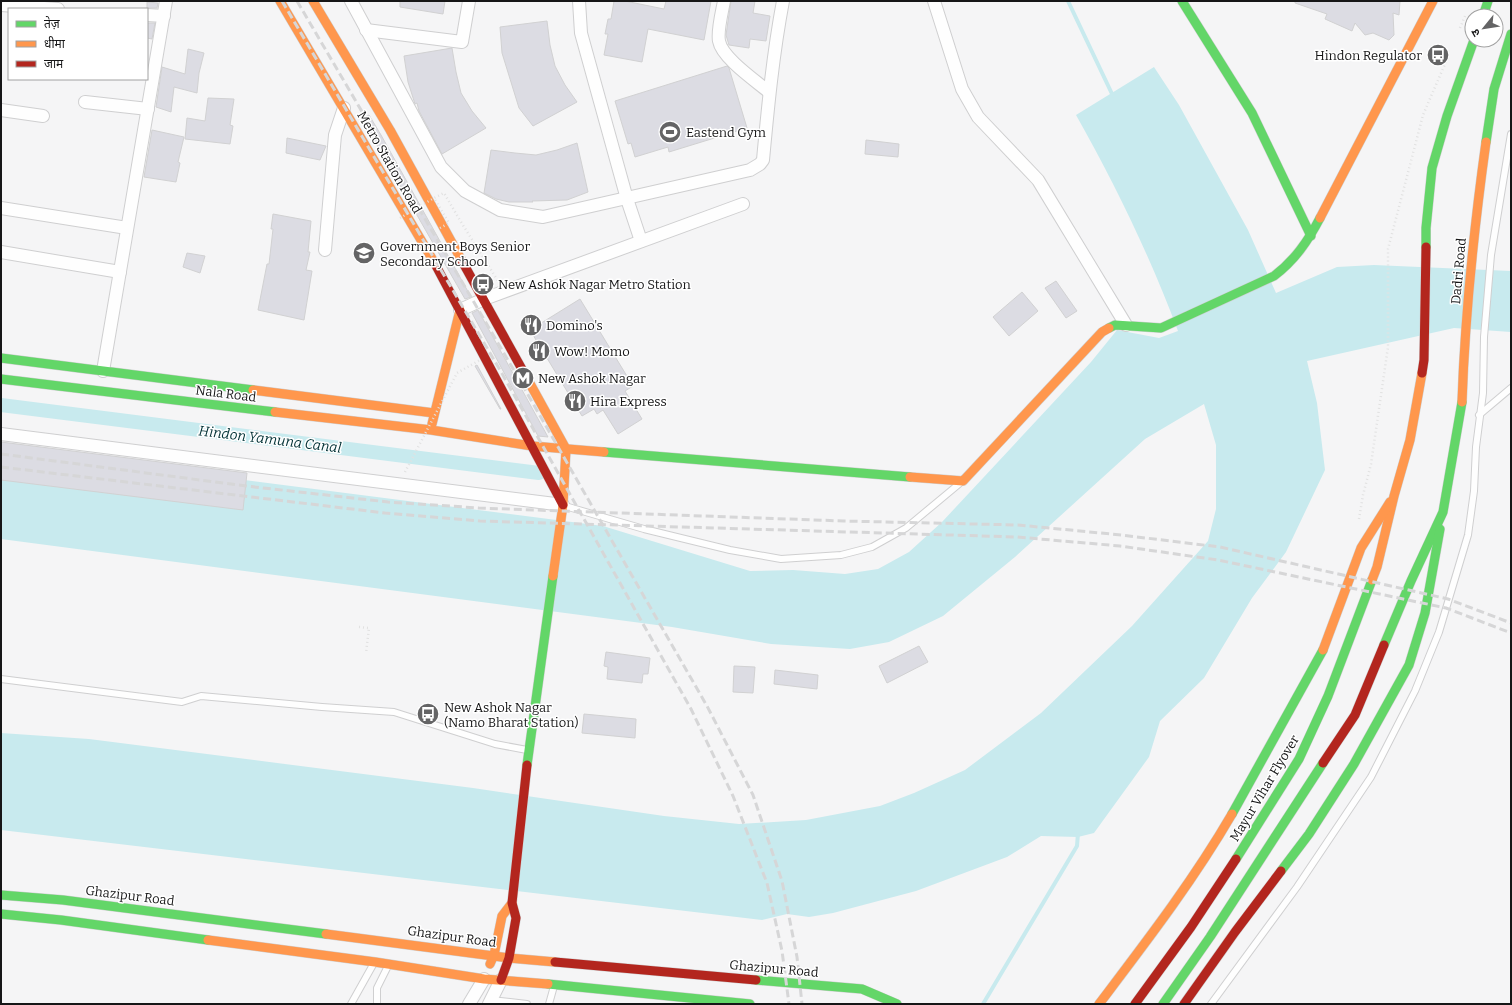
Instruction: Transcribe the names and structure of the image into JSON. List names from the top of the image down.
{
  "streets": {
    "main road": [
      "Metro Station Road",
      "Dadri Road",
      "Nala Road",
      "Mayur Vihar Flyover",
      "Ghazipur Road"
    ]
  },
  "crossings": [
    ["Metro Station Road", "Nala Road"]
  ],
  "water": ["Hindon Yamuna Canal"],
  "places": {
    "bus stop": ["Hindon Regulator", "New Ashok Nagar Metro Station", "New Ashok Nagar (Namo Bharat Station)"],
    "sports": ["Eastend Gym"],
    "school or university": ["Government Boys Senior Secondary School"],
    "restaurant": ["Domino's", "Wow! Momo", "Hira Express"],
    "metro station": ["New Ashok Nagar"]
  },
  "legend": ["तेज़", "धीमा", "जाम"],
  "north": "bottom left"
}
